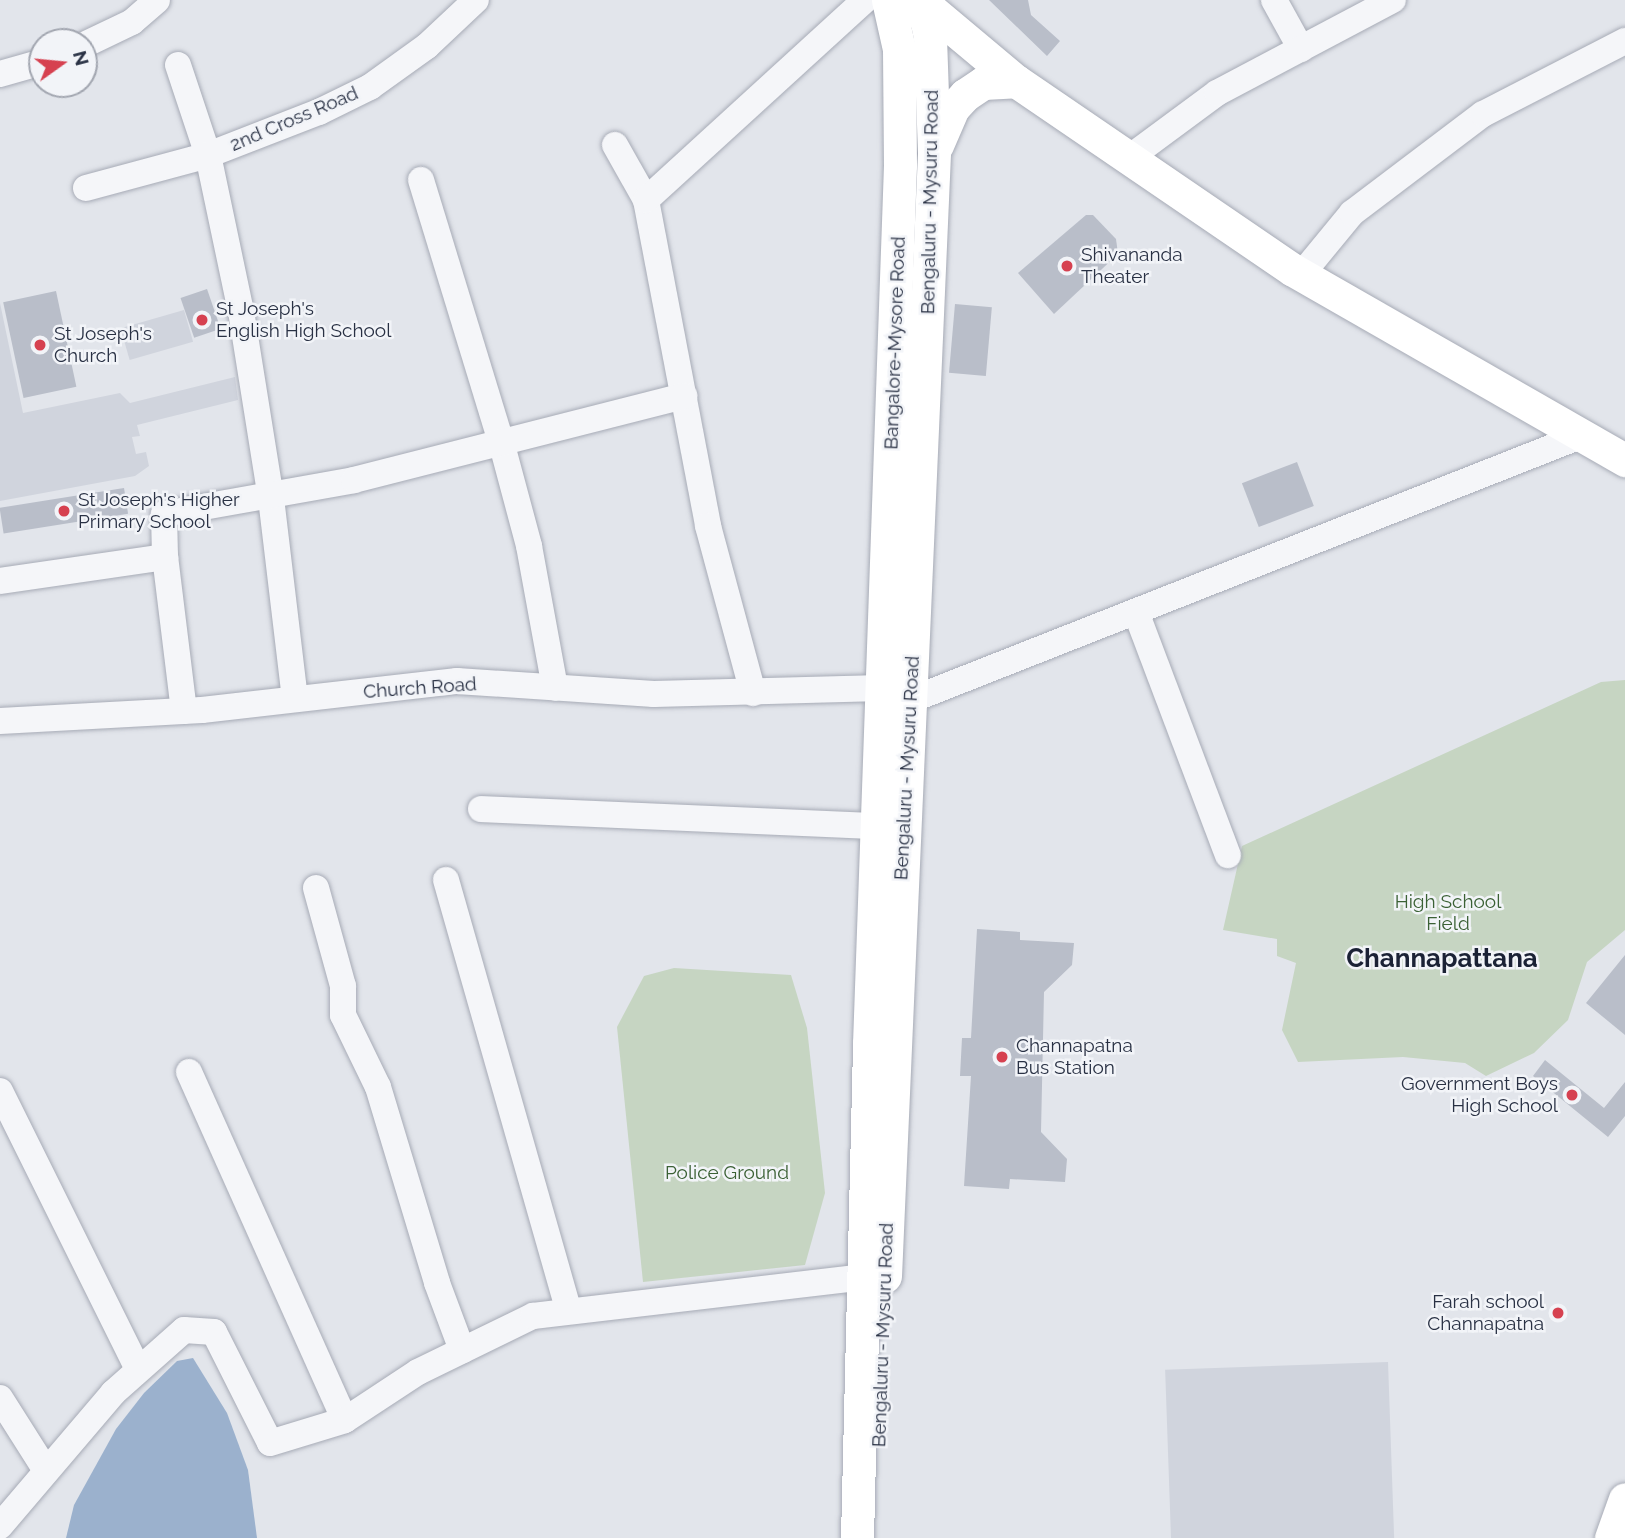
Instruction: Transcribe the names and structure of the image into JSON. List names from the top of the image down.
{
  "streets": {
    "main road": ["Bengaluru - Mysuru Road", "Bangalore-Mysore Road"],
    "street": ["2nd Cross Road", "Church Road"]
  },
  "crossings": [
    ["Bengaluru - Mysuru Road", "Bangalore-Mysore Road"],
    ["Bengaluru - Mysuru Road", "Church Road"],
    ["Bangalore-Mysore Road", "Church Road"]
  ],
  "districts": ["Channapattana"],
  "parks": ["High School Field", "Police Ground"],
  "places": [
    "Shivananda Theater",
    "St Joseph's English High School",
    "St Joseph's Church",
    "St Joseph's Higher Primary School",
    "Channapatna Bus Station",
    "Government Boys High School",
    "Farah school Channapatna"
  ],
  "north": "right"
}
